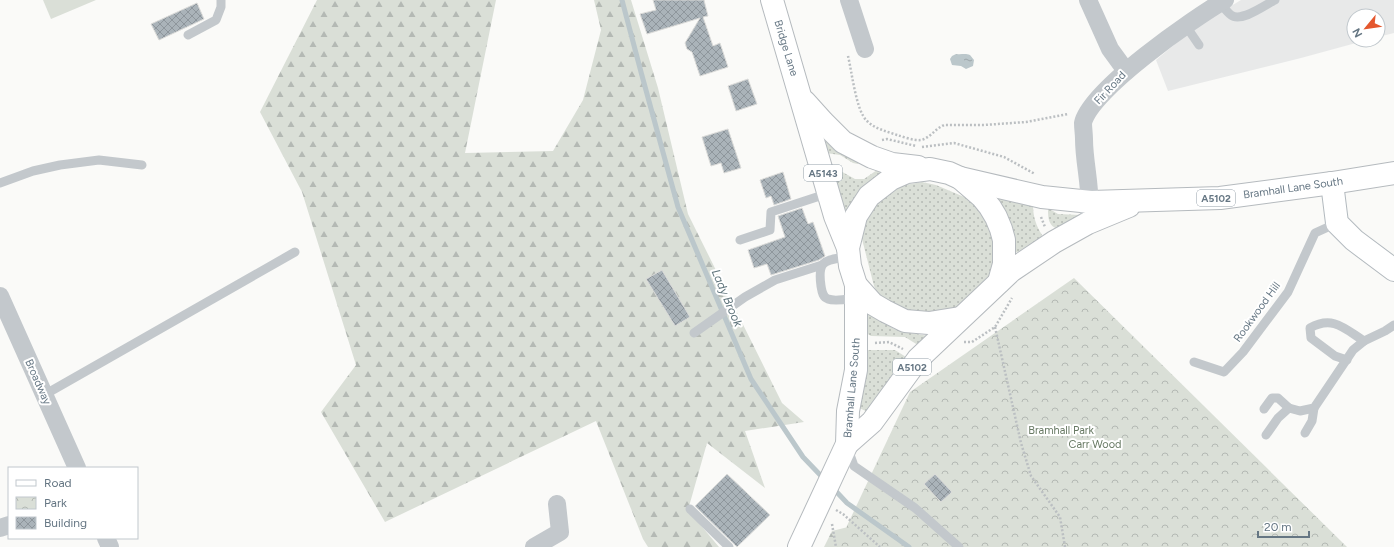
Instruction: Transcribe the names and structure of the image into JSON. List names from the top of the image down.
{
  "streets": {
    "main road": [
      "Bridge Lane",
      "A5143",
      "Bramhall Lane South",
      "A5102"
    ],
    "street": ["Fir Road", "Broadway"],
    "lane": ["Rookwood Hill"]
  },
  "crossings": [
    ["Bridge Lane", "A5143"],
    ["Fir Road", "Bramhall Lane South"],
    ["A5143", "Bramhall Lane South"]
  ],
  "water": ["Lady Brook"],
  "parks": ["Bramhall Park", "Carr Wood"],
  "legend": ["Road", "Park", "Building"],
  "scale_bar": "20 m",
  "north": "bottom left"
}
